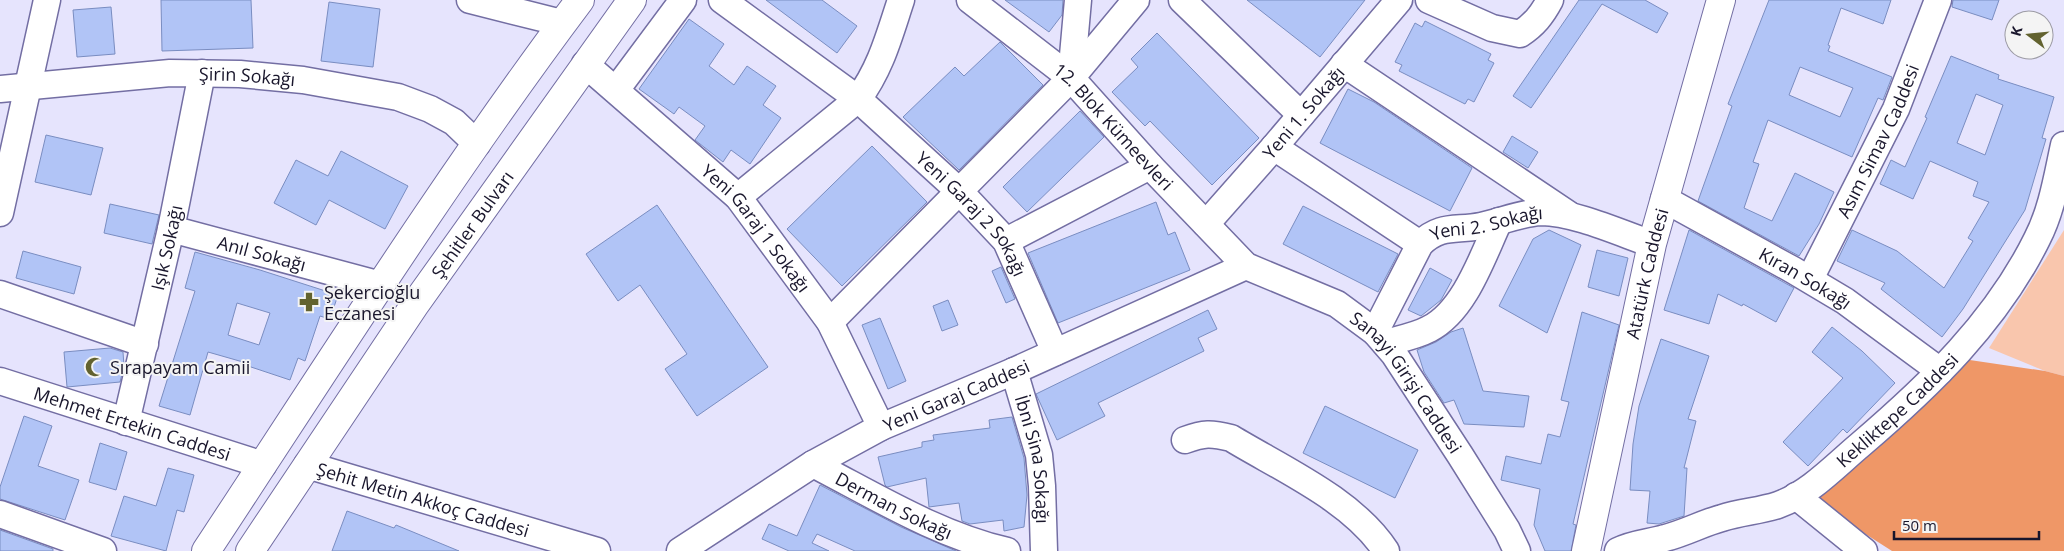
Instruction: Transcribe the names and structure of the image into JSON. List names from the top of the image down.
{
  "streets": {
    "main road": ["Şehitler Bulvarı", "Atatürk Caddesi"],
    "street": [
      "Şirin Sokağı",
      "Yeni 1. Sokağı",
      "12. Blok Kümeevleri",
      "Asım Simav Caddesi",
      "Yeni Garaj 2 Sokağı",
      "Yeni 2. Sokağı",
      "Yeni Garaj 1 Sokağı",
      "Işık Sokağı",
      "Anıl Sokağı",
      "Kıran Sokağı",
      "Sanayi Girişi Caddesi",
      "Yeni Garaj Caddesi",
      "Kekliktepe Caddesi",
      "Mehmet Ertekin Caddesi",
      "İbni Sina Sokağı",
      "Şehit Metin Akkoç Caddesi",
      "Derman Sokağı"
    ]
  },
  "crossings": [
    ["Şirin Sokağı", "Işık Sokağı"],
    ["Yeni 1. Sokağı", "12. Blok Kümeevleri"],
    ["12. Blok Kümeevleri", "Sanayi Girişi Caddesi"],
    ["12. Blok Kümeevleri", "Yeni Garaj Caddesi"],
    ["Asım Simav Caddesi", "Kıran Sokağı"],
    ["Yeni Garaj 2 Sokağı", "Yeni Garaj Caddesi"],
    ["Şehitler Bulvarı", "Yeni Garaj 1 Sokağı"],
    ["Şehitler Bulvarı", "Şehit Metin Akkoç Caddesi"],
    ["Yeni 2. Sokağı", "Atatürk Caddesi"],
    ["Yeni 2. Sokağı", "Sanayi Girişi Caddesi"],
    ["Yeni Garaj 1 Sokağı", "Yeni Garaj Caddesi"],
    ["Işık Sokağı", "Anıl Sokağı"],
    ["Işık Sokağı", "Mehmet Ertekin Caddesi"],
    ["Atatürk Caddesi", "Kıran Sokağı"],
    ["Kıran Sokağı", "Kekliktepe Caddesi"],
    ["Sanayi Girişi Caddesi", "Yeni Garaj Caddesi"],
    ["Yeni Garaj Caddesi", "İbni Sina Sokağı"],
    ["Yeni Garaj Caddesi", "Derman Sokağı"]
  ],
  "places": {
    "pharmacy": ["Şekercioğlu Eczanesi"],
    "mosque": ["Sırapayam Camii"]
  },
  "scale_bar": "50 m",
  "north": "left"
}
